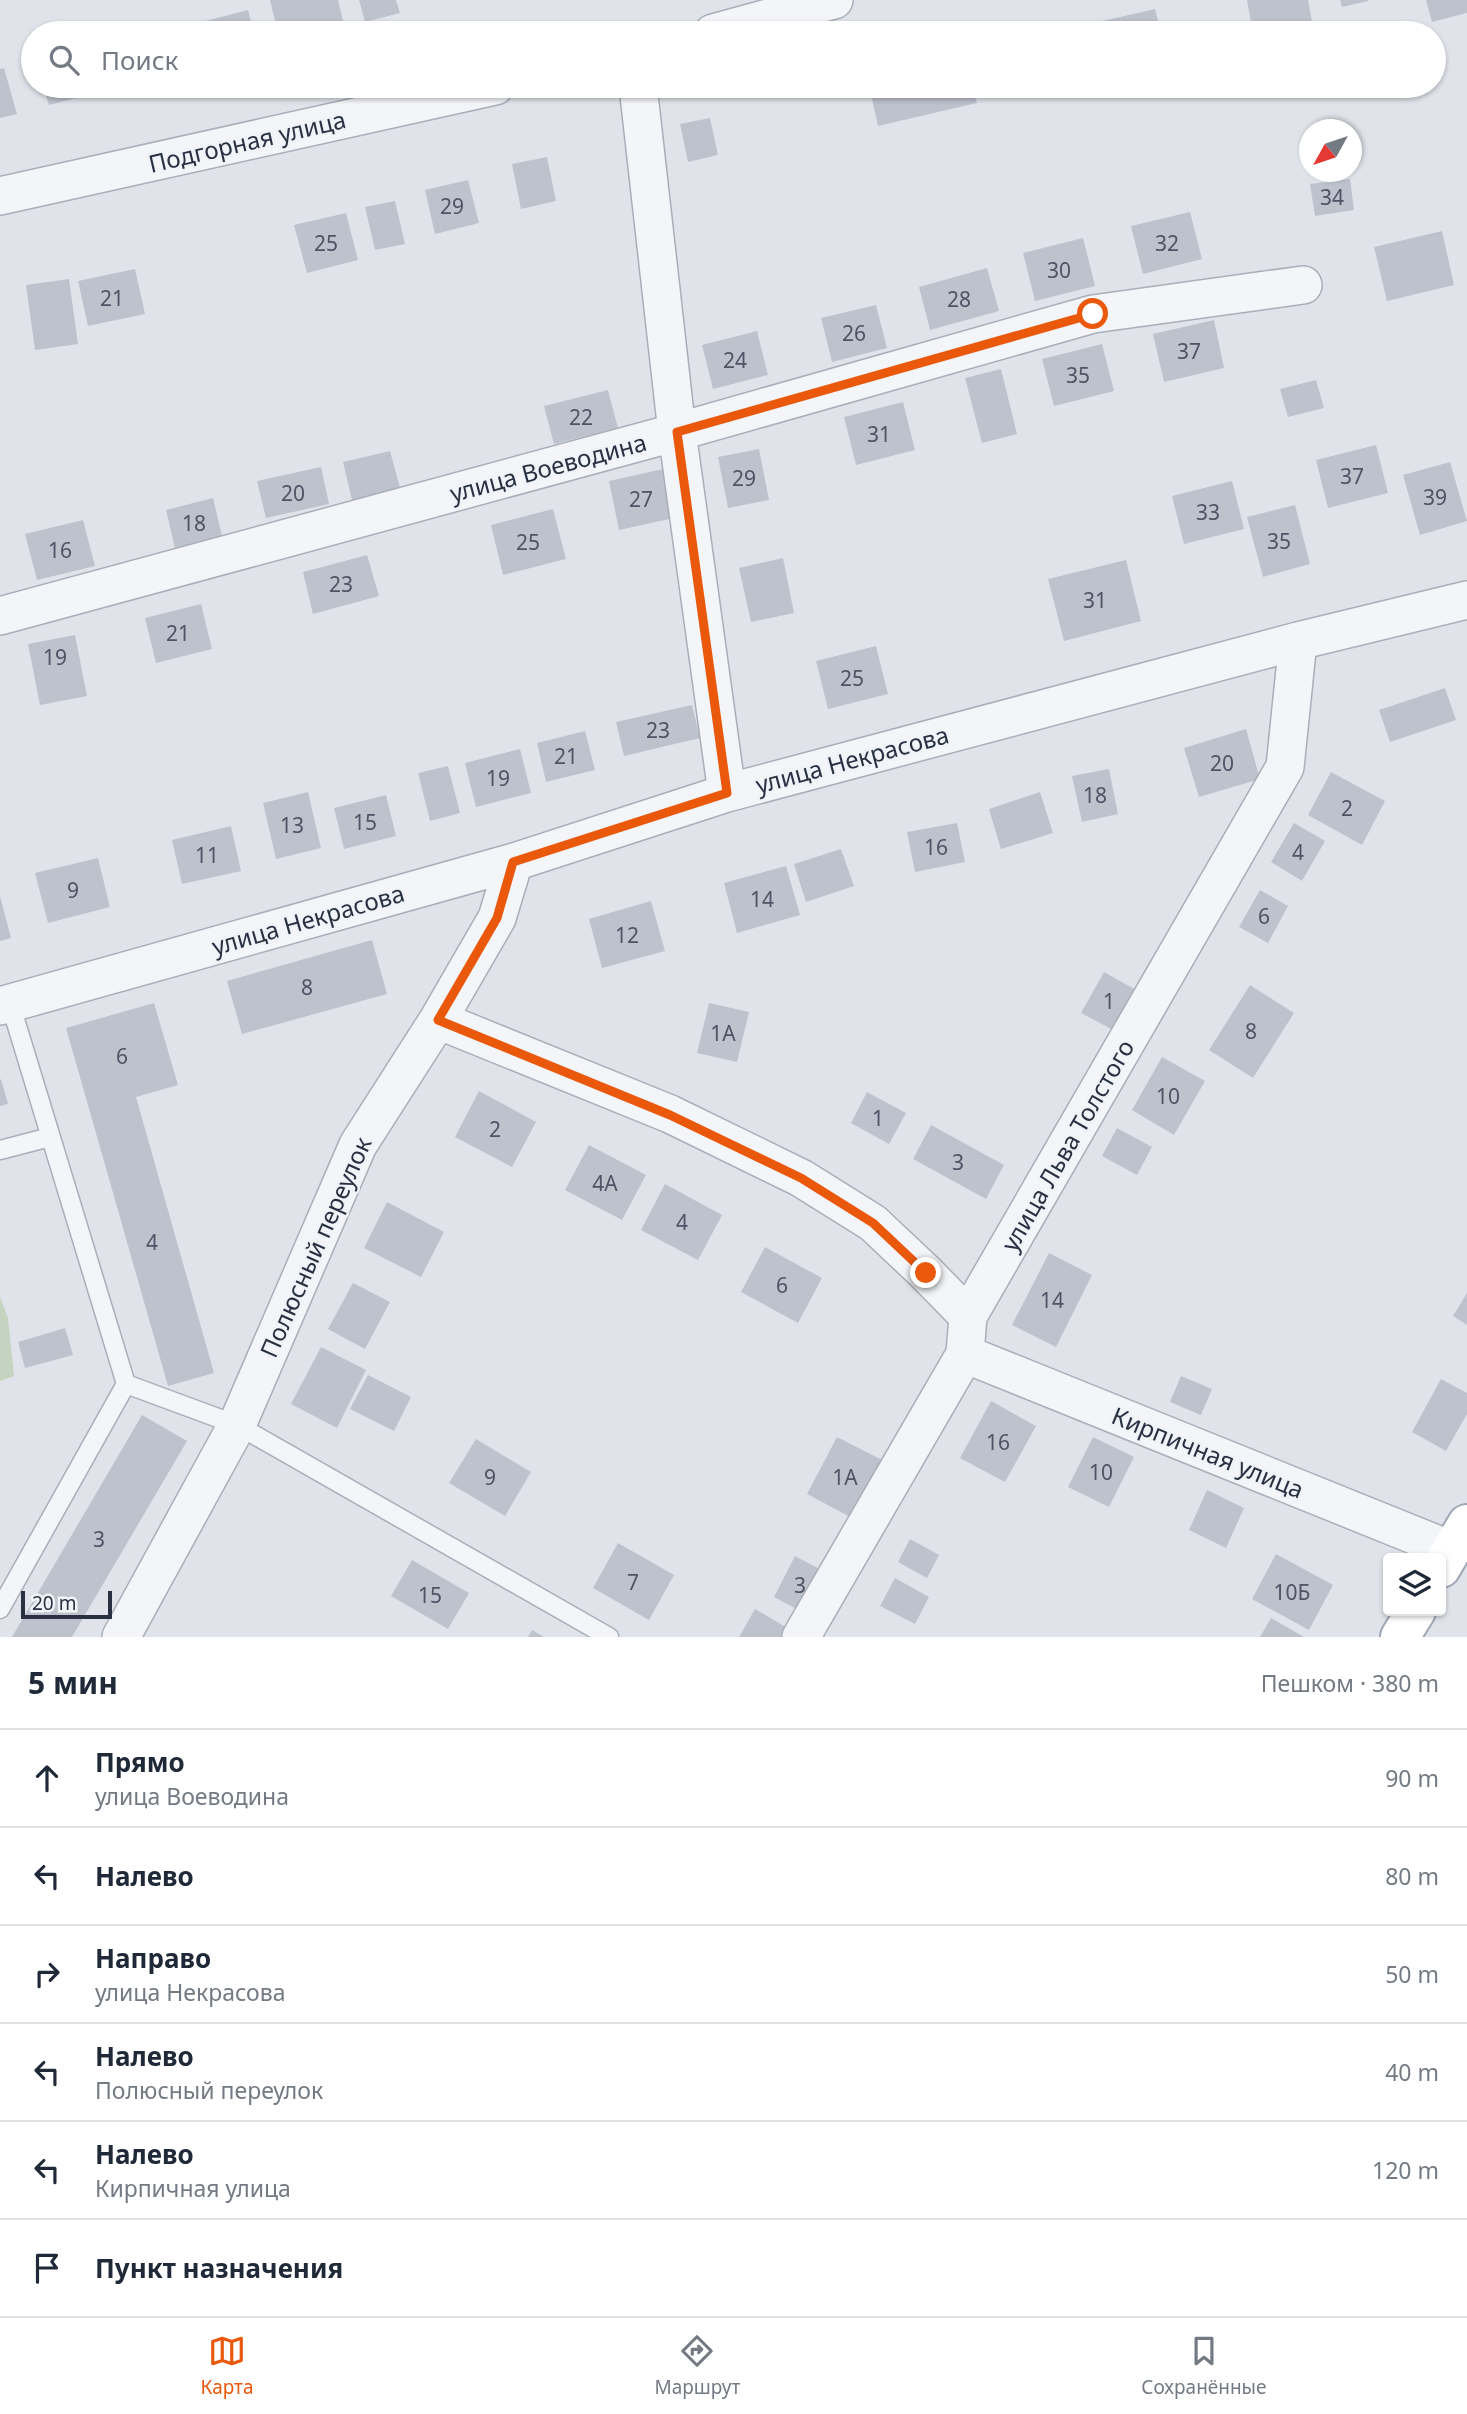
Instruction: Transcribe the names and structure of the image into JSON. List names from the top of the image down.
{
  "streets": {
    "street": [
      "Подгорная улица",
      "улица Воеводина",
      "улица Некрасова",
      "улица Льва Толстого",
      "Полюсный переулок",
      "Кирпичная улица"
    ]
  },
  "crossings": [
    ["улица Некрасова", "улица Льва Толстого"],
    ["улица Некрасова", "Полюсный переулок"],
    ["улица Льва Толстого", "Кирпичная улица"]
  ],
  "house_numbers": [
    "34",
    "29",
    "25",
    "32",
    "30",
    "21",
    "28",
    "26",
    "37",
    "24",
    "35",
    "22",
    "31",
    "37",
    "29",
    "20",
    "39",
    "27",
    "33",
    "18",
    "35",
    "25",
    "16",
    "23",
    "31",
    "21",
    "19",
    "25",
    "23",
    "21",
    "20",
    "19",
    "18",
    "2",
    "15",
    "13",
    "16",
    "4",
    "11",
    "9",
    "14",
    "6",
    "12",
    "8",
    "1",
    "8",
    "1А",
    "6",
    "10",
    "1",
    "2",
    "3",
    "4А",
    "4",
    "4",
    "6",
    "14",
    "16",
    "10",
    "9",
    "1А",
    "3",
    "7",
    "3",
    "10Б",
    "15"
  ],
  "scale_bar": "20 m",
  "north": "bottom left",
  "page": {
    "search": "Поиск",
    "scale": "20 m",
    "heading": ["5 мин", "Пешком · 380 m"],
    "list": [
      ["Прямо", "улица Воеводина", "90 m"],
      ["Налево", "80 m"],
      ["Направо", "улица Некрасова", "50 m"],
      ["Налево", "Полюсный переулок", "40 m"],
      ["Налево", "Кирпичная улица", "120 m"],
      "Пункт назначения"
    ],
    "nav": ["Карта", "Маршрут", "Сохранённые"]
  }
}
